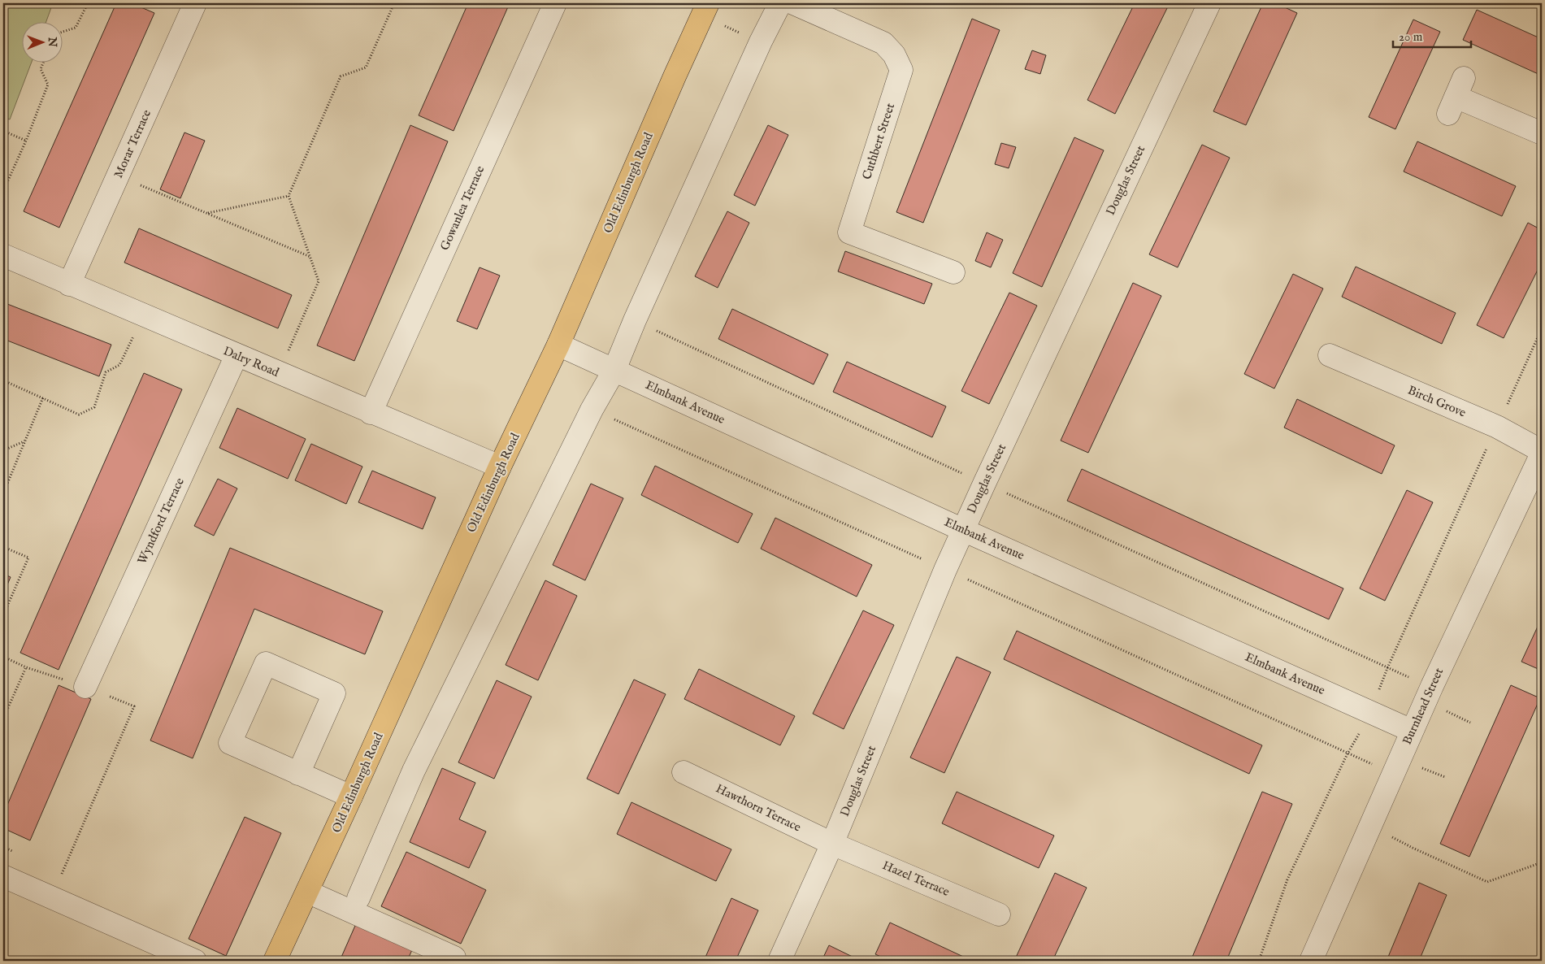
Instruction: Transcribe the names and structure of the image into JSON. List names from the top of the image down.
{
  "streets": {
    "main road": ["Old Edinburgh Road"],
    "street": [
      "Cuthbert Street",
      "Morar Terrace",
      "Douglas Street",
      "Gowanlea Terrace",
      "Dalry Road",
      "Birch Grove",
      "Elmbank Avenue",
      "Wyndford Terrace",
      "Burnhead Street",
      "Hawthorn Terrace",
      "Hazel Terrace"
    ]
  },
  "crossings": [
    ["Morar Terrace", "Dalry Road"],
    ["Douglas Street", "Elmbank Avenue"],
    ["Douglas Street", "Hawthorn Terrace"],
    ["Douglas Street", "Hazel Terrace"],
    ["Old Edinburgh Road", "Dalry Road"],
    ["Old Edinburgh Road", "Elmbank Avenue"],
    ["Gowanlea Terrace", "Dalry Road"],
    ["Dalry Road", "Wyndford Terrace"],
    ["Birch Grove", "Burnhead Street"],
    ["Elmbank Avenue", "Burnhead Street"],
    ["Hawthorn Terrace", "Hazel Terrace"]
  ],
  "scale_bar": "20 m",
  "north": "right"
}
